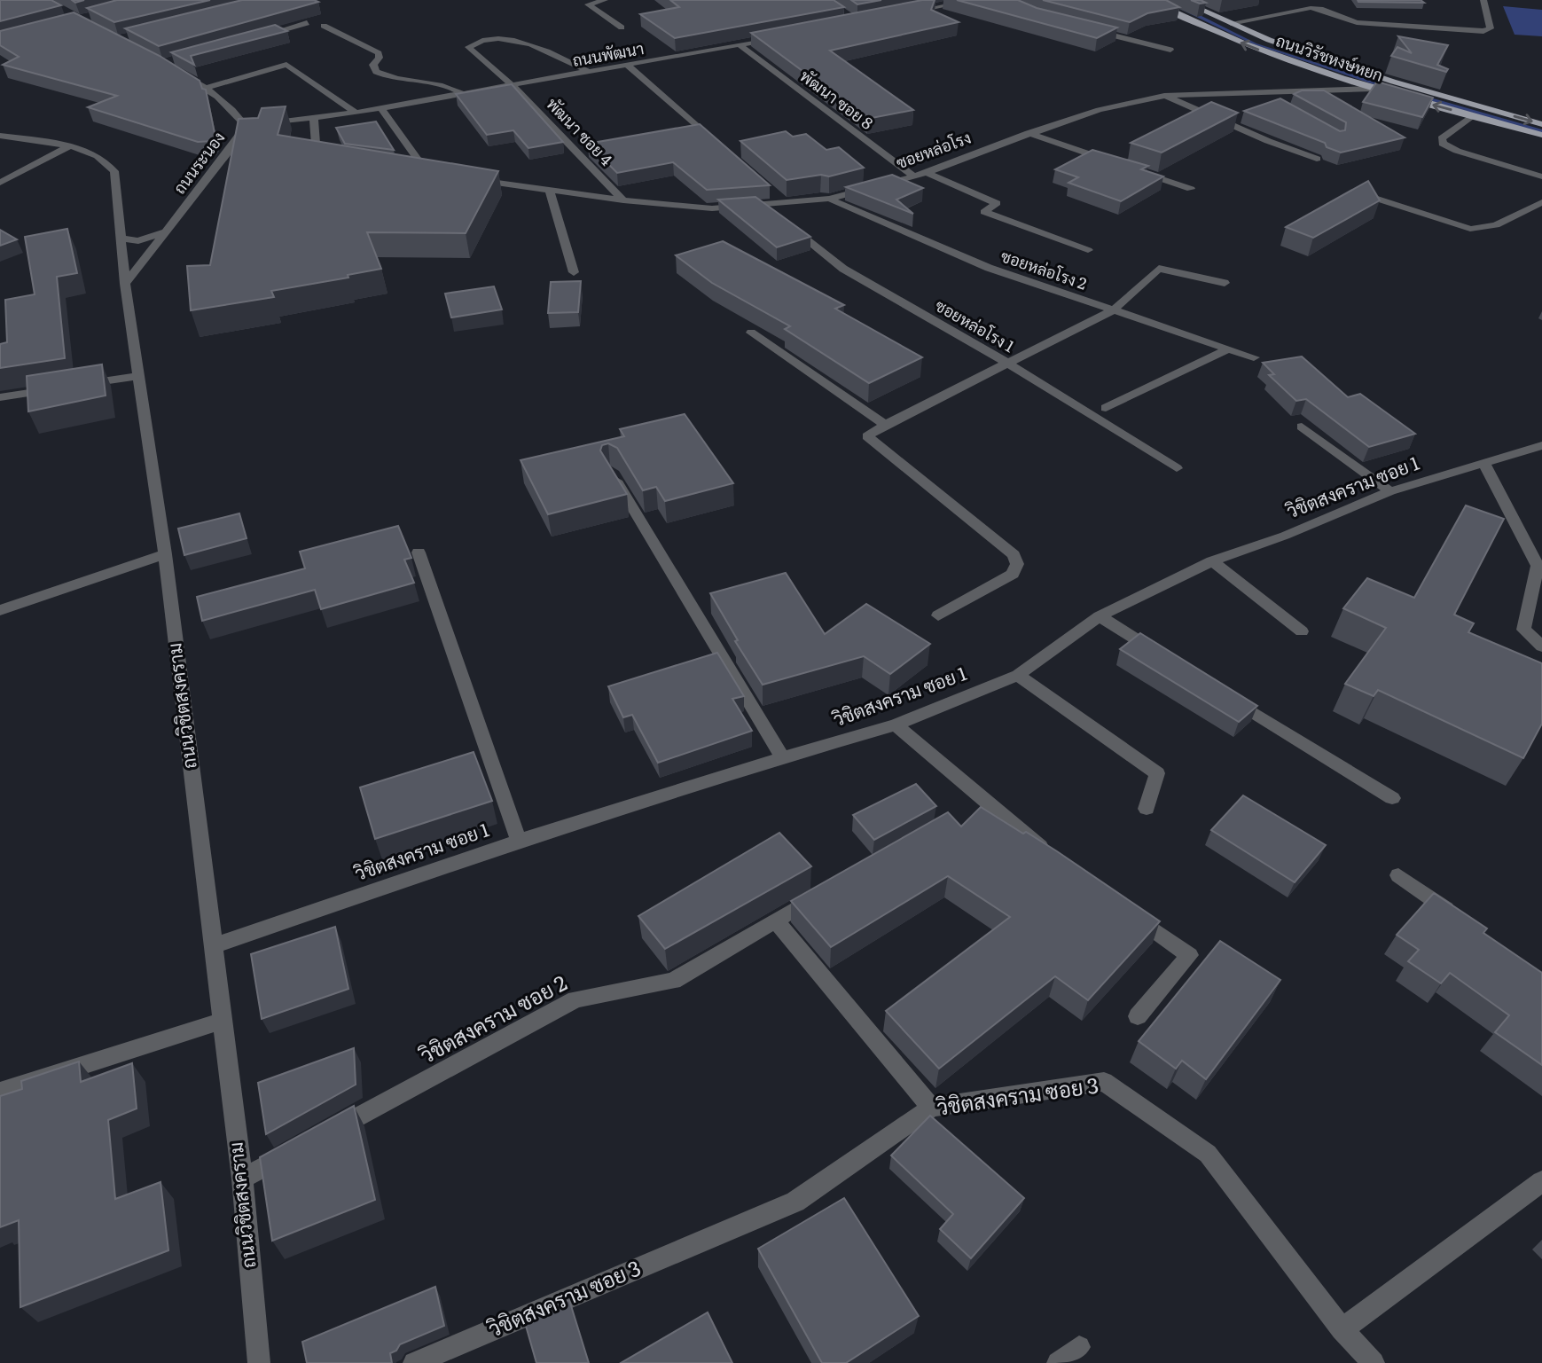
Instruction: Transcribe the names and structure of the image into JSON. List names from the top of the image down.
{
  "streets": {
    "main road": ["ถนนวิรัชหงษ์หยก"],
    "street": [
      "ถนนพัฒนา",
      "พัฒนา ซอย 8",
      "พัฒนา ซอย 4",
      "ซอยหล่อโรง",
      "ถนนระนอง",
      "ซอยหล่อโรง 2",
      "ซอยหล่อโรง 1",
      "วิชิตสงคราม ซอย 1",
      "ถนนวิชิตสงคราม",
      "วิชิตสงคราม ซอย 2",
      "วิชิตสงคราม ซอย 3"
    ]
  },
  "crossings": [
    ["ถนนพัฒนา", "พัฒนา ซอย 8"],
    ["ถนนพัฒนา", "พัฒนา ซอย 4"],
    ["ถนนพัฒนา", "ถนนระนอง"],
    ["ถนนวิรัชหงษ์หยก", "ซอยหล่อโรง"],
    ["พัฒนา ซอย 8", "ซอยหล่อโรง"],
    ["พัฒนา ซอย 4", "ซอยหล่อโรง"],
    ["ซอยหล่อโรง", "ซอยหล่อโรง 2"],
    ["ซอยหล่อโรง", "ซอยหล่อโรง 1"],
    ["ถนนระนอง", "ถนนวิชิตสงคราม"],
    ["วิชิตสงคราม ซอย 1", "ถนนวิชิตสงคราม"]
  ]
}
